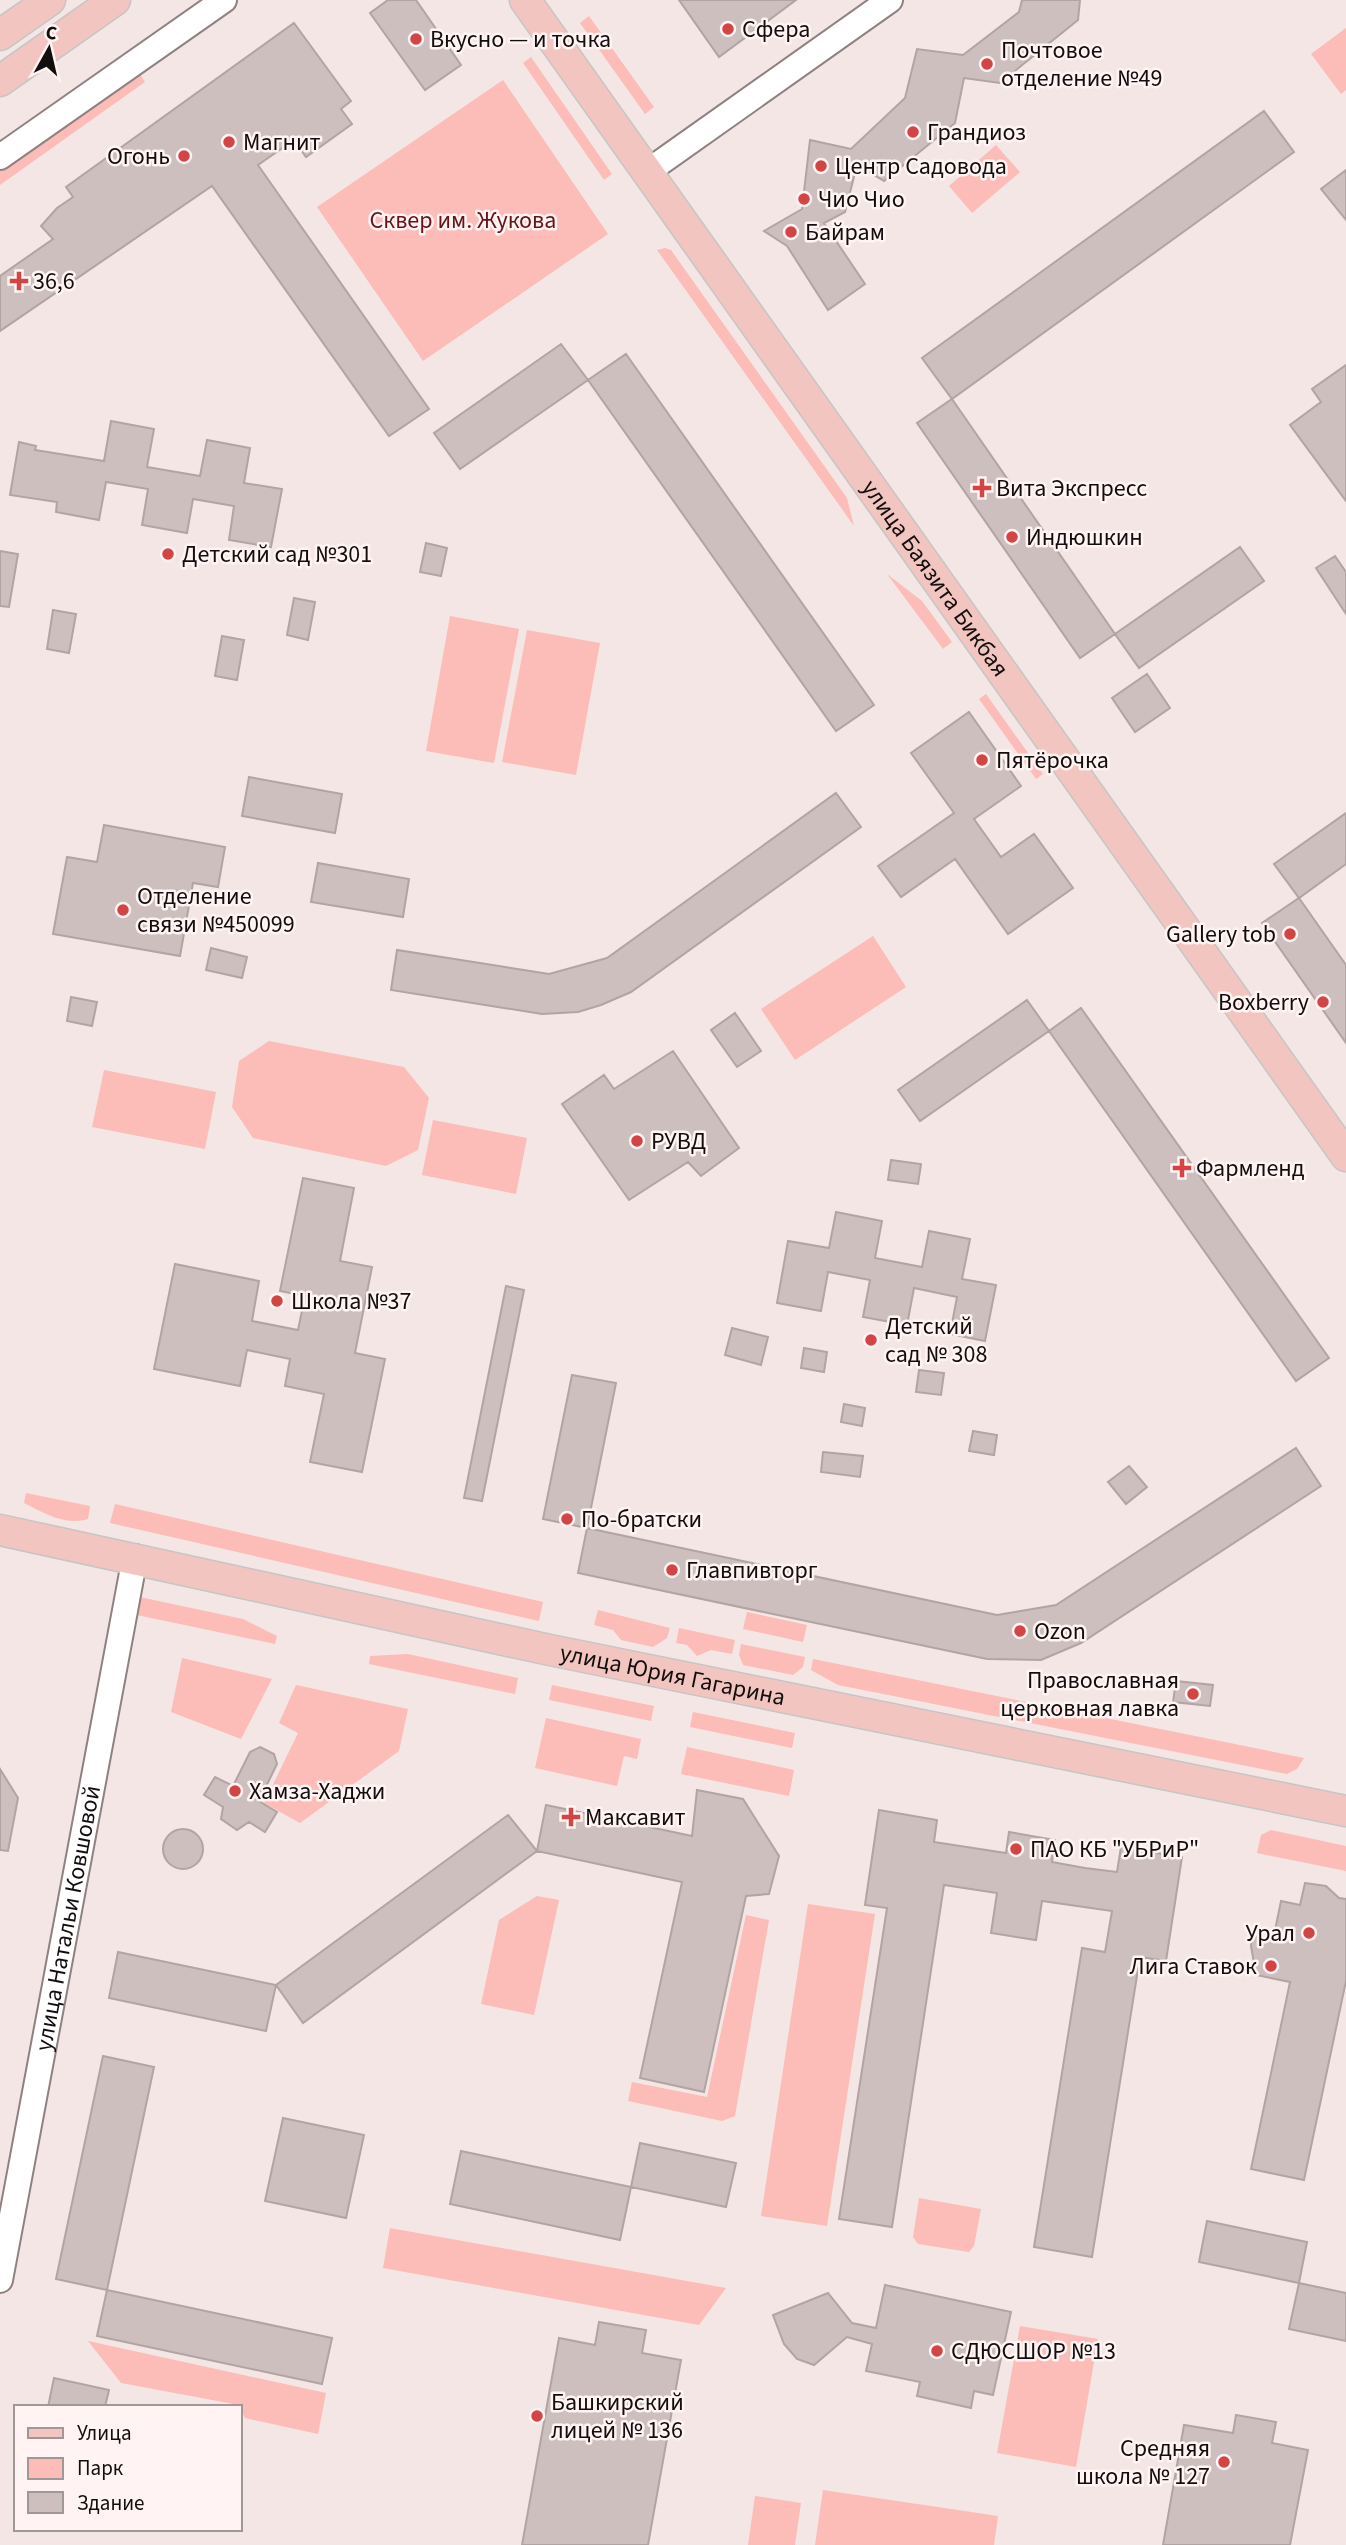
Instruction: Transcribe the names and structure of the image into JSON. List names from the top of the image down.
{
  "streets": {
    "main road": ["улица Баязита Бикбая", "улица Юрия Гагарина"],
    "street": ["улица Натальи Ковшовой"]
  },
  "crossings": [
    ["улица Юрия Гагарина", "улица Натальи Ковшовой"]
  ],
  "parks": ["Сквер им. Жукова"],
  "places": {
    "other": [
      "Сфера",
      "Вкусно — и точка",
      "Почтовое отделение №49",
      "Грандиоз",
      "Магнит",
      "Огонь",
      "Центр Садовода",
      "Чио Чио",
      "Байрам",
      "Индюшкин",
      "Детский сад №301",
      "Пятёрочка",
      "Отделение связи №450099",
      "Gallery tob",
      "Boxberry",
      "РУВД",
      "Школа №37",
      "Детский сад № 308",
      "По-братски",
      "Главпивторг",
      "Ozon",
      "Православная церковная лавка",
      "Хамза-Хаджи",
      "ПАО КБ \"УБРиР\"",
      "Урал",
      "Лига Ставок",
      "СДЮСШОР №13",
      "Башкирский лицей № 136",
      "Средняя школа № 127"
    ],
    "health": [
      "36,6",
      "Вита Экспресс",
      "Фармленд",
      "Максавит"
    ]
  },
  "legend": ["Улица", "Парк", "Здание"],
  "north": "top"
}
